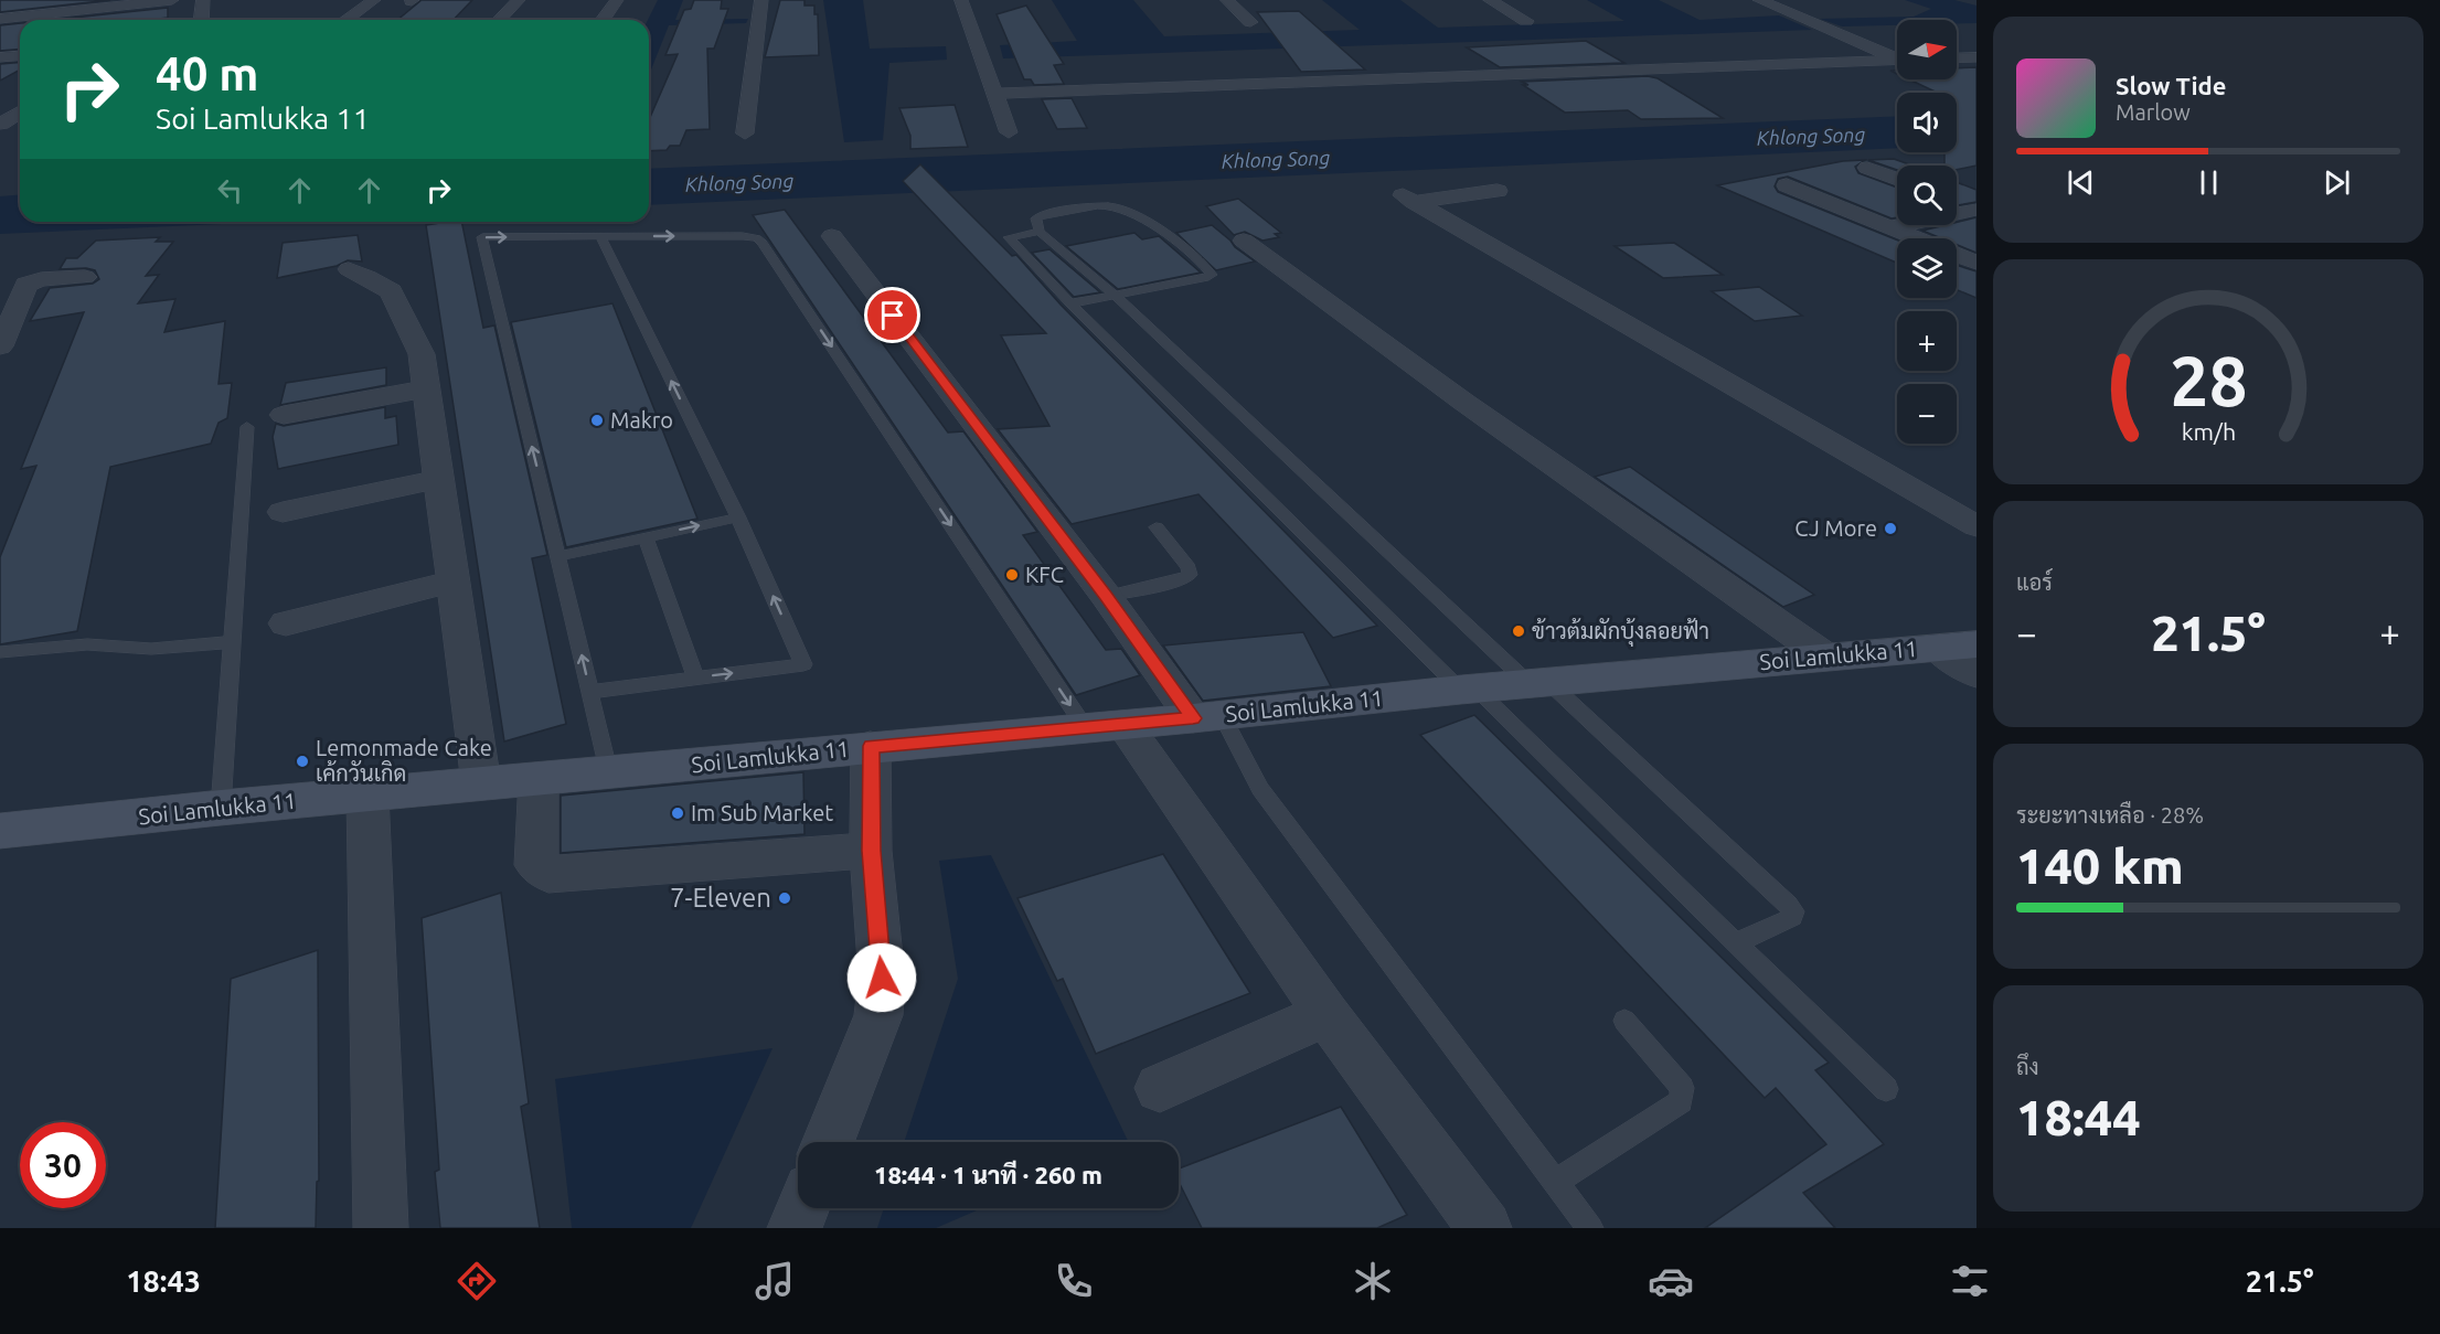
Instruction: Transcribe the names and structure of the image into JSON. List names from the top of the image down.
{
  "streets": {
    "street": ["Soi Lamlukka 11"]
  },
  "water": ["Khlong Song"],
  "places": [
    "Makro",
    "CJ More",
    "KFC",
    "ข้าวต้มผักบุ้งลอยฟ้า",
    "Lemonmade Cake เค้กวันเกิด",
    "Im Sub Market",
    "7-Eleven"
  ],
  "north": "right",
  "page": {
    "map_buttons": ["+", "−"],
    "turn": ["40 m", "Soi Lamlukka 11"],
    "song": ["Slow Tide", "Marlow"],
    "tile": [
      "แอร์",
      ["ระยะทางเหลือ · 28%", "140 km"],
      ["ถึง", "18:44"]
    ],
    "heat": ["−", "21.5°", "+"],
    "limit": "30",
    "trip": "18:44 · 1 นาที · 260 m",
    "tabs": ["18:43", "21.5°"],
    "gauge": ["28", "km/h"]
  }
}
